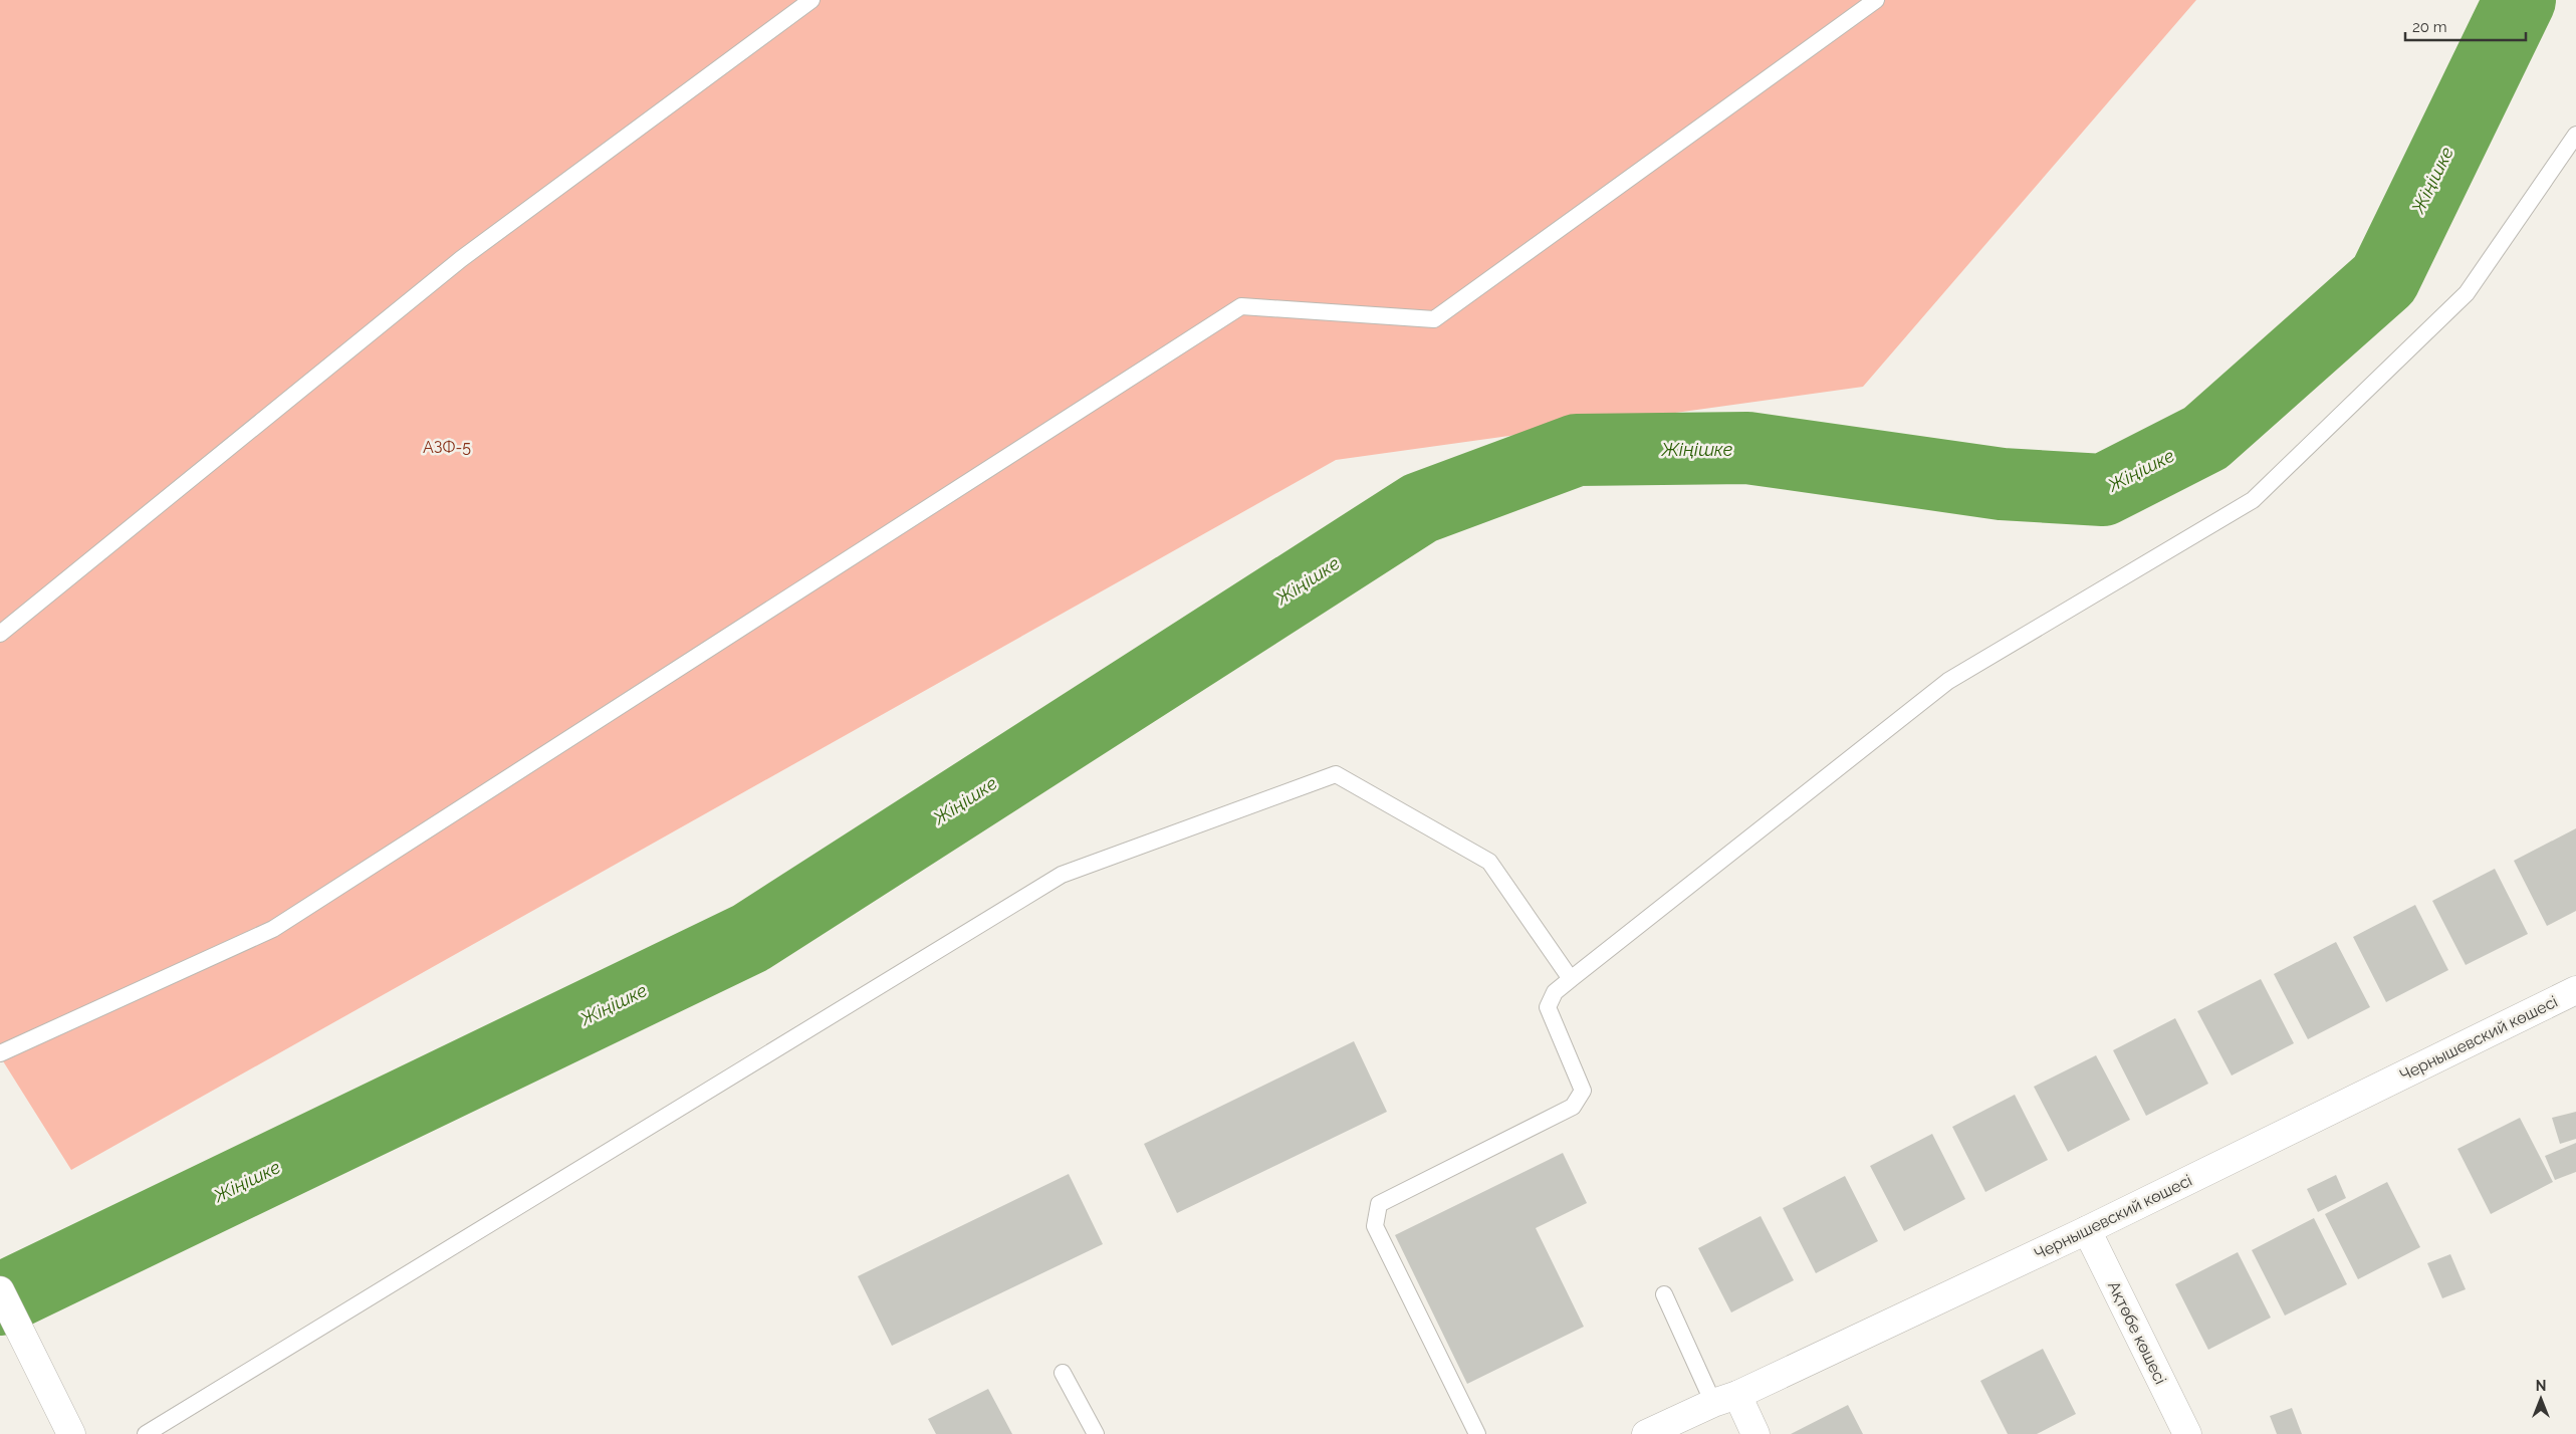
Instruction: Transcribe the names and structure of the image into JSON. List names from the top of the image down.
{
  "streets": {
    "street": ["Чернышевский көшесі", "Ақтөбе көшесі"]
  },
  "crossings": [
    ["Чернышевский көшесі", "Ақтөбе көшесі"]
  ],
  "water": ["Жіңішке"],
  "parks": ["АЗФ-5"],
  "scale_bar": "20 m",
  "north": "top"
}
